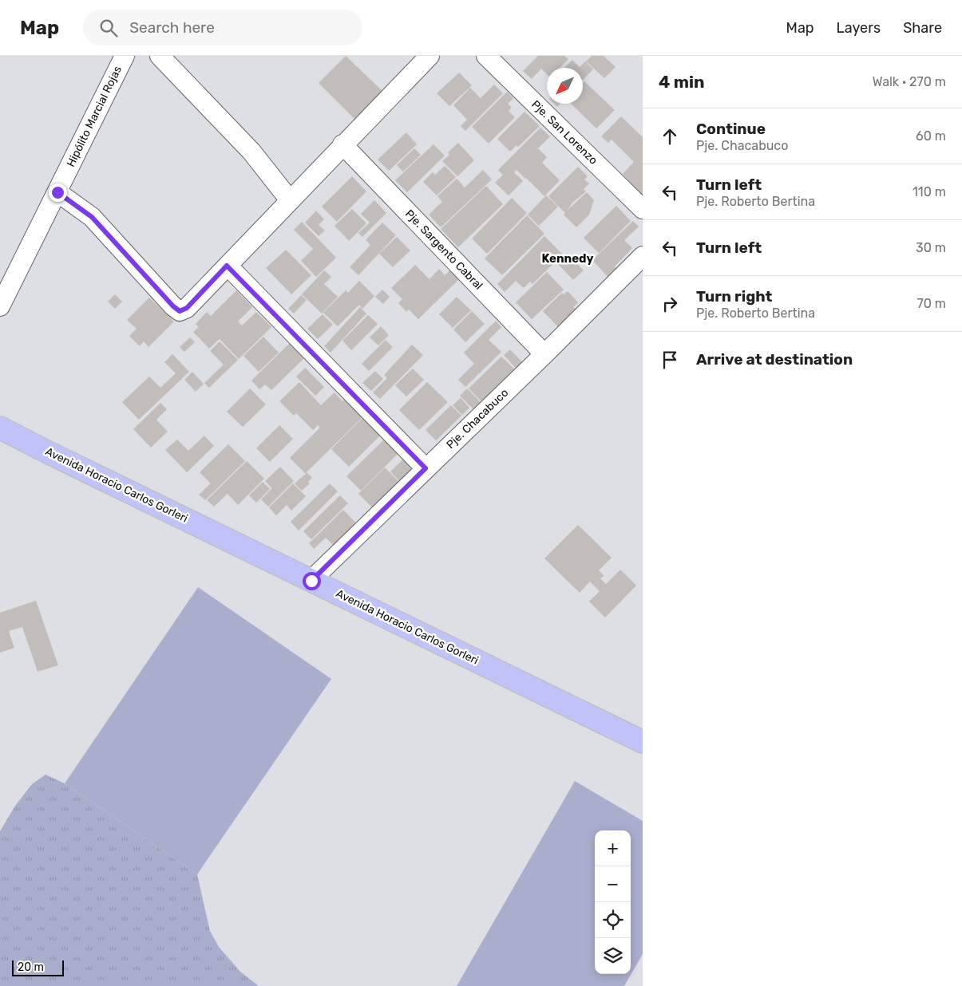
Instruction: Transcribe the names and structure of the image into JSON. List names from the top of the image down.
{
  "streets": {
    "main road": ["Avenida Horacio Carlos Gorleri"],
    "street": [
      "Hipólito Marcial Rojas",
      "Pje. San Lorenzo",
      "Pje. Sargento Cabral",
      "Pje. Chacabuco"
    ]
  },
  "crossings": [
    ["Pje. Sargento Cabral", "Pje. Chacabuco"],
    ["Pje. Chacabuco", "Avenida Horacio Carlos Gorleri"]
  ],
  "districts": ["Kennedy"],
  "scale_bar": "20 m",
  "north": "bottom left",
  "page": {
    "header": "Map",
    "search": "Search here",
    "nav": ["Map", "Layers", "Share"],
    "heading": ["4 min", "Walk · 270 m"],
    "list": [
      ["Continue", "Pje. Chacabuco", "60 m"],
      ["Turn left", "Pje. Roberto Bertina", "110 m"],
      ["Turn left", "30 m"],
      ["Turn right", "Pje. Roberto Bertina", "70 m"],
      "Arrive at destination"
    ],
    "map_buttons": ["+", "−"],
    "scale": "20 m"
  }
}
